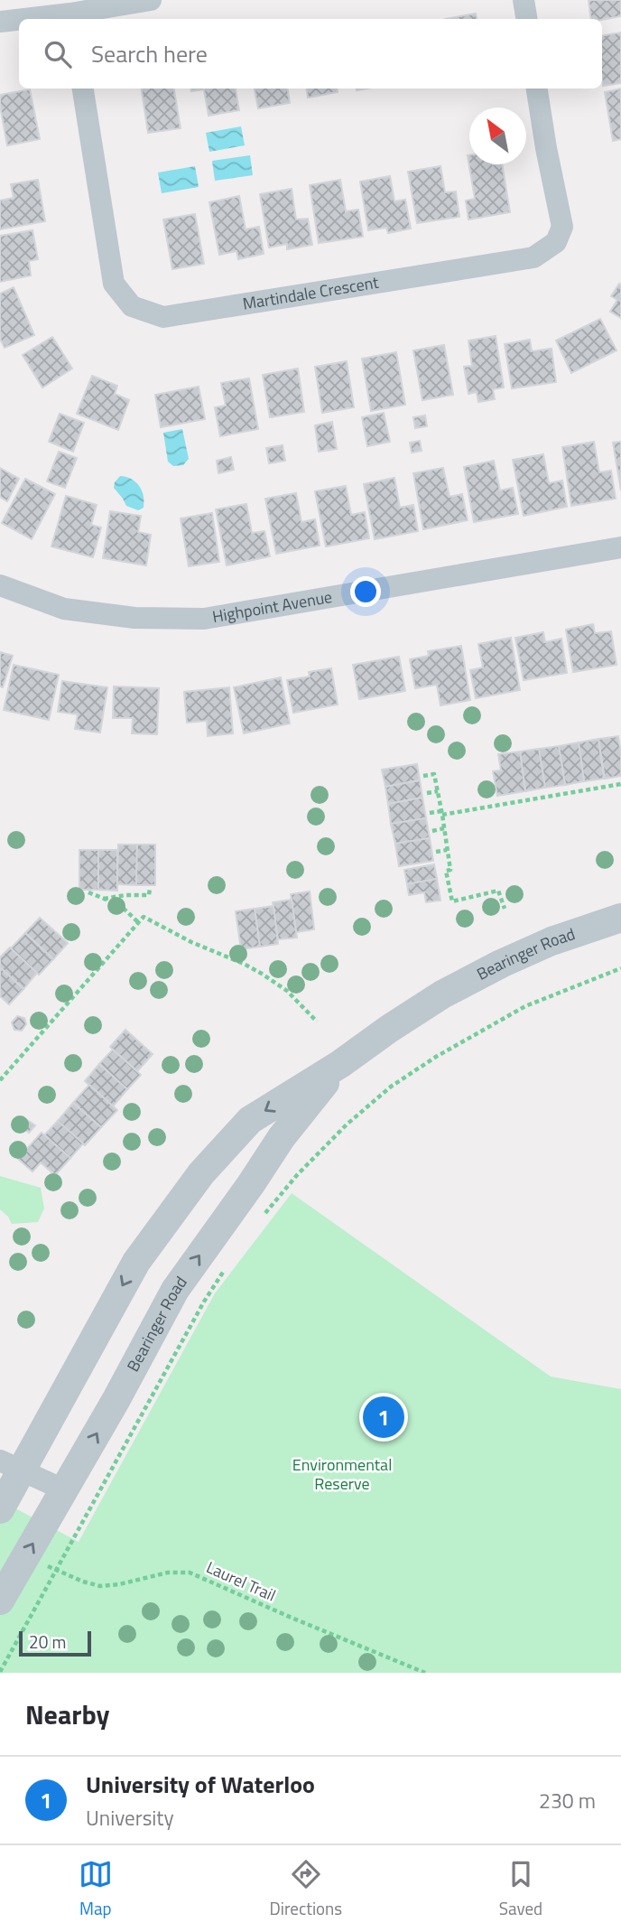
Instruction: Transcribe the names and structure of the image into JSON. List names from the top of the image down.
{
  "streets": {
    "street": ["Martindale Crescent", "Highpoint Avenue", "Bearinger Road"],
    "path": ["Laurel Trail"]
  },
  "parks": ["Environmental Reserve"],
  "scale_bar": "20 m",
  "north": "top left",
  "page": {
    "search": "Search here",
    "pins": "1",
    "scale": "20 m",
    "heading": "Nearby",
    "list": [
      {
        "mark": "1",
        "name": "University of Waterloo",
        "note": "University",
        "value": "230 m"
      }
    ],
    "nav": ["Map", "Directions", "Saved"]
  }
}
